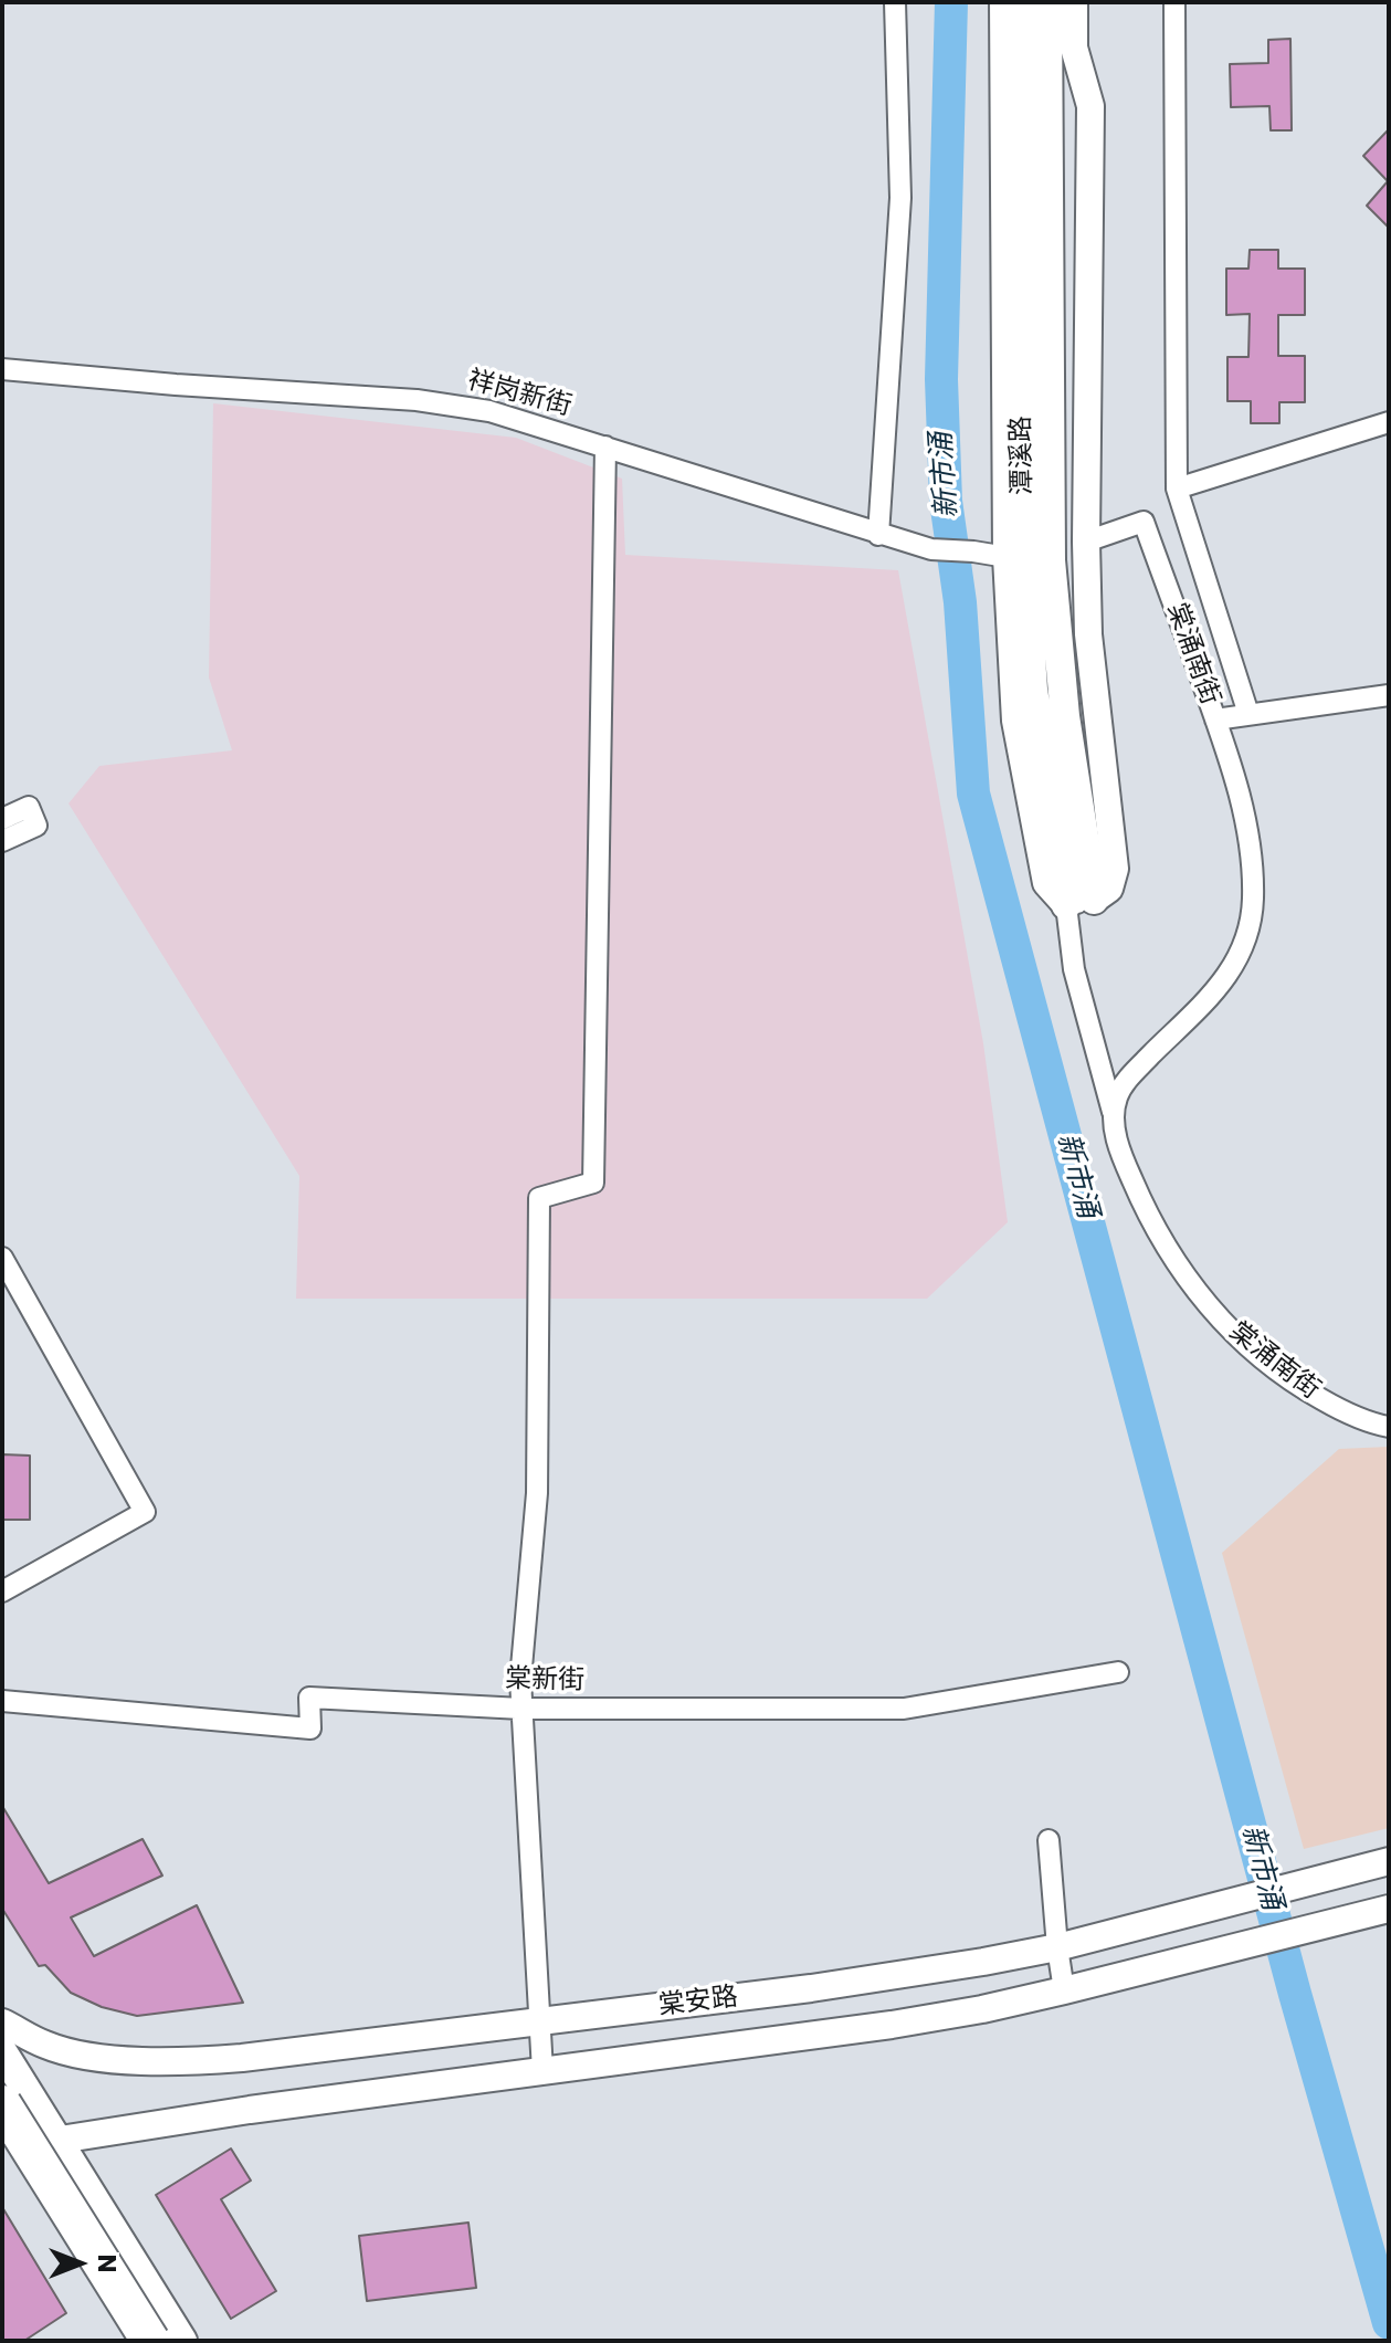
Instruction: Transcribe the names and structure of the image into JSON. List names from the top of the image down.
{
  "streets": {
    "main road": ["潭溪路"],
    "street": [
      "祥岗新街",
      "棠涌南街",
      "棠新街",
      "棠安路"
    ]
  },
  "water": ["新市涌"],
  "north": "right"
}
